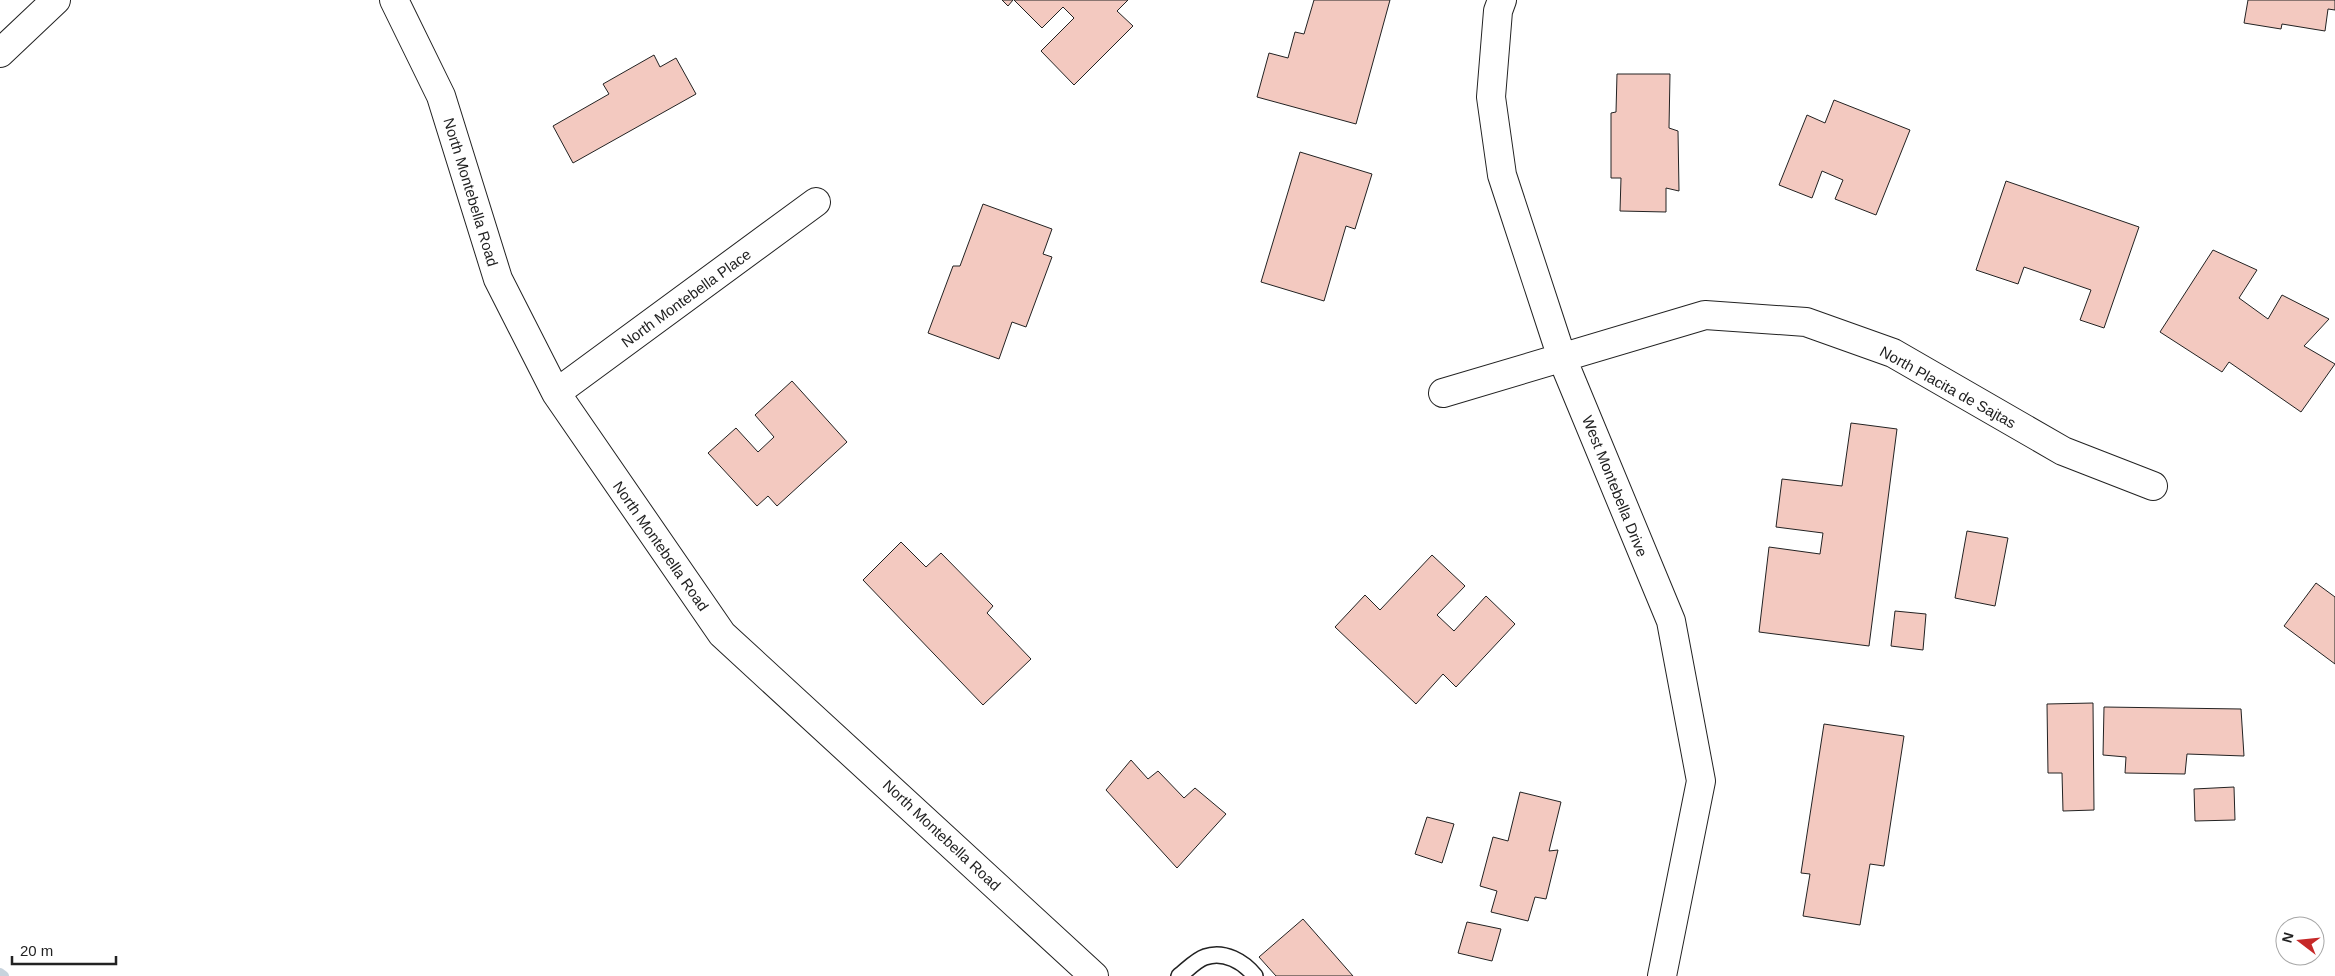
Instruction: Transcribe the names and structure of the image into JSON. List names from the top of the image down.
{
  "streets": {
    "street": [
      "North Montebella Road",
      "North Montebella Place",
      "North Placita de Sajtas",
      "West Montebella Drive"
    ]
  },
  "crossings": [
    ["North Montebella Road", "North Montebella Place"],
    ["North Placita de Sajtas", "West Montebella Drive"]
  ],
  "scale_bar": "20 m",
  "north": "left"
}
